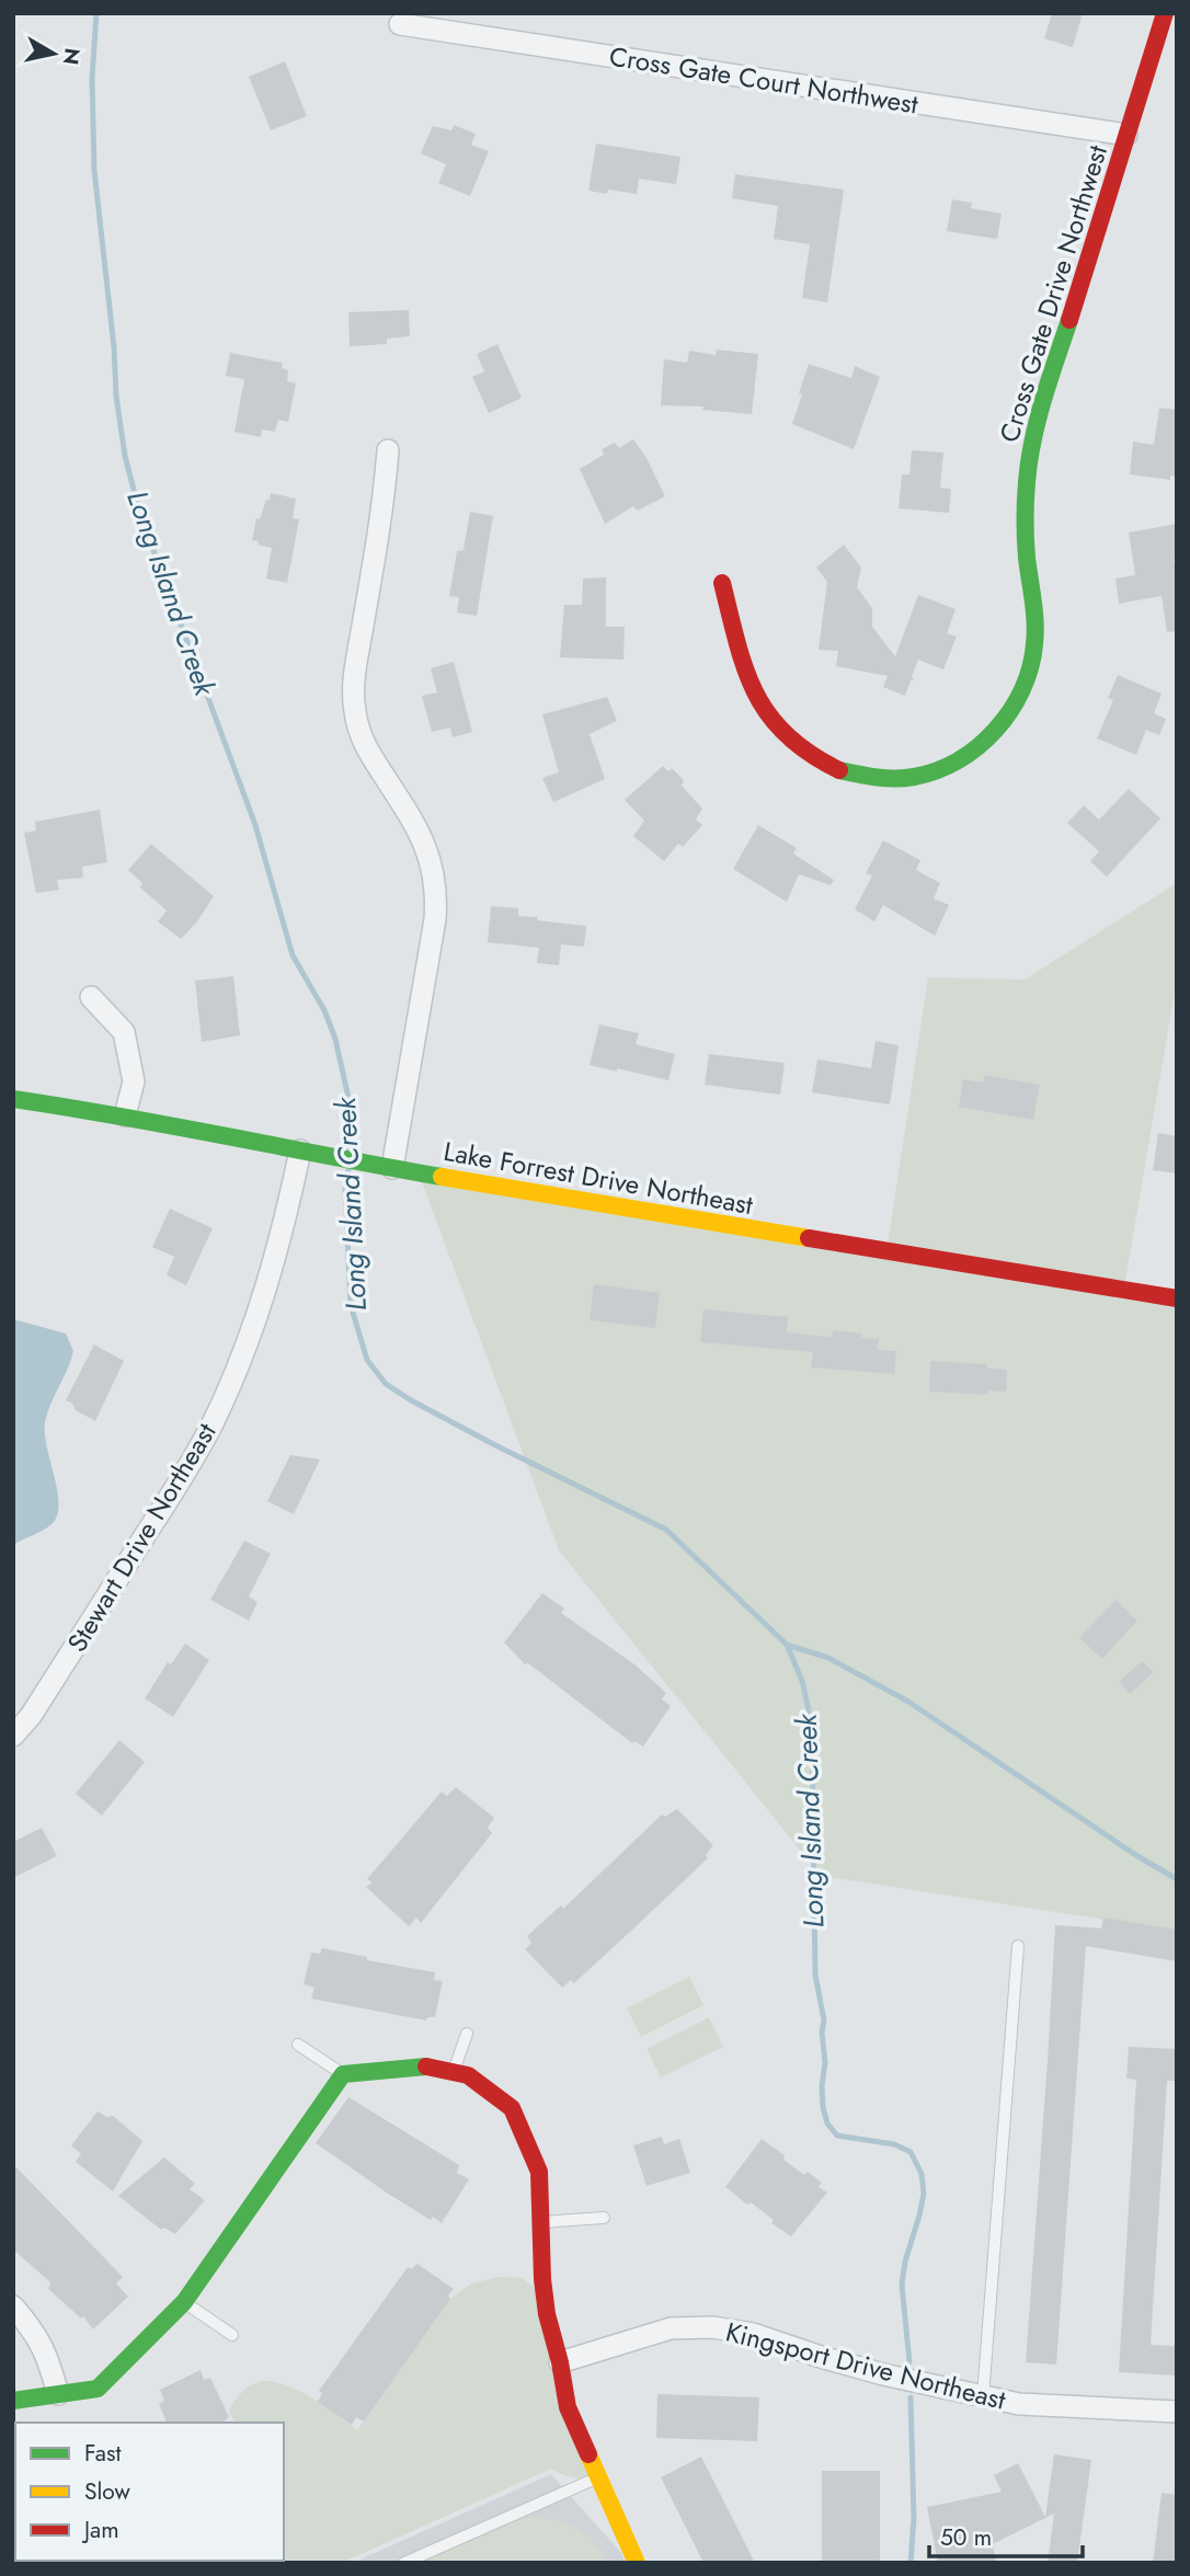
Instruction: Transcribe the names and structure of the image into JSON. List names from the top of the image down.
{
  "streets": {
    "street": [
      "Cross Gate Court Northwest",
      "Cross Gate Drive Northwest",
      "Lake Forrest Drive Northeast",
      "Stewart Drive Northeast",
      "Kingsport Drive Northeast"
    ]
  },
  "crossings": [
    ["Cross Gate Court Northwest", "Cross Gate Drive Northwest"],
    ["Lake Forrest Drive Northeast", "Stewart Drive Northeast"]
  ],
  "water": ["Long Island Creek"],
  "legend": ["Fast", "Slow", "Jam"],
  "scale_bar": "50 m",
  "north": "right"
}
